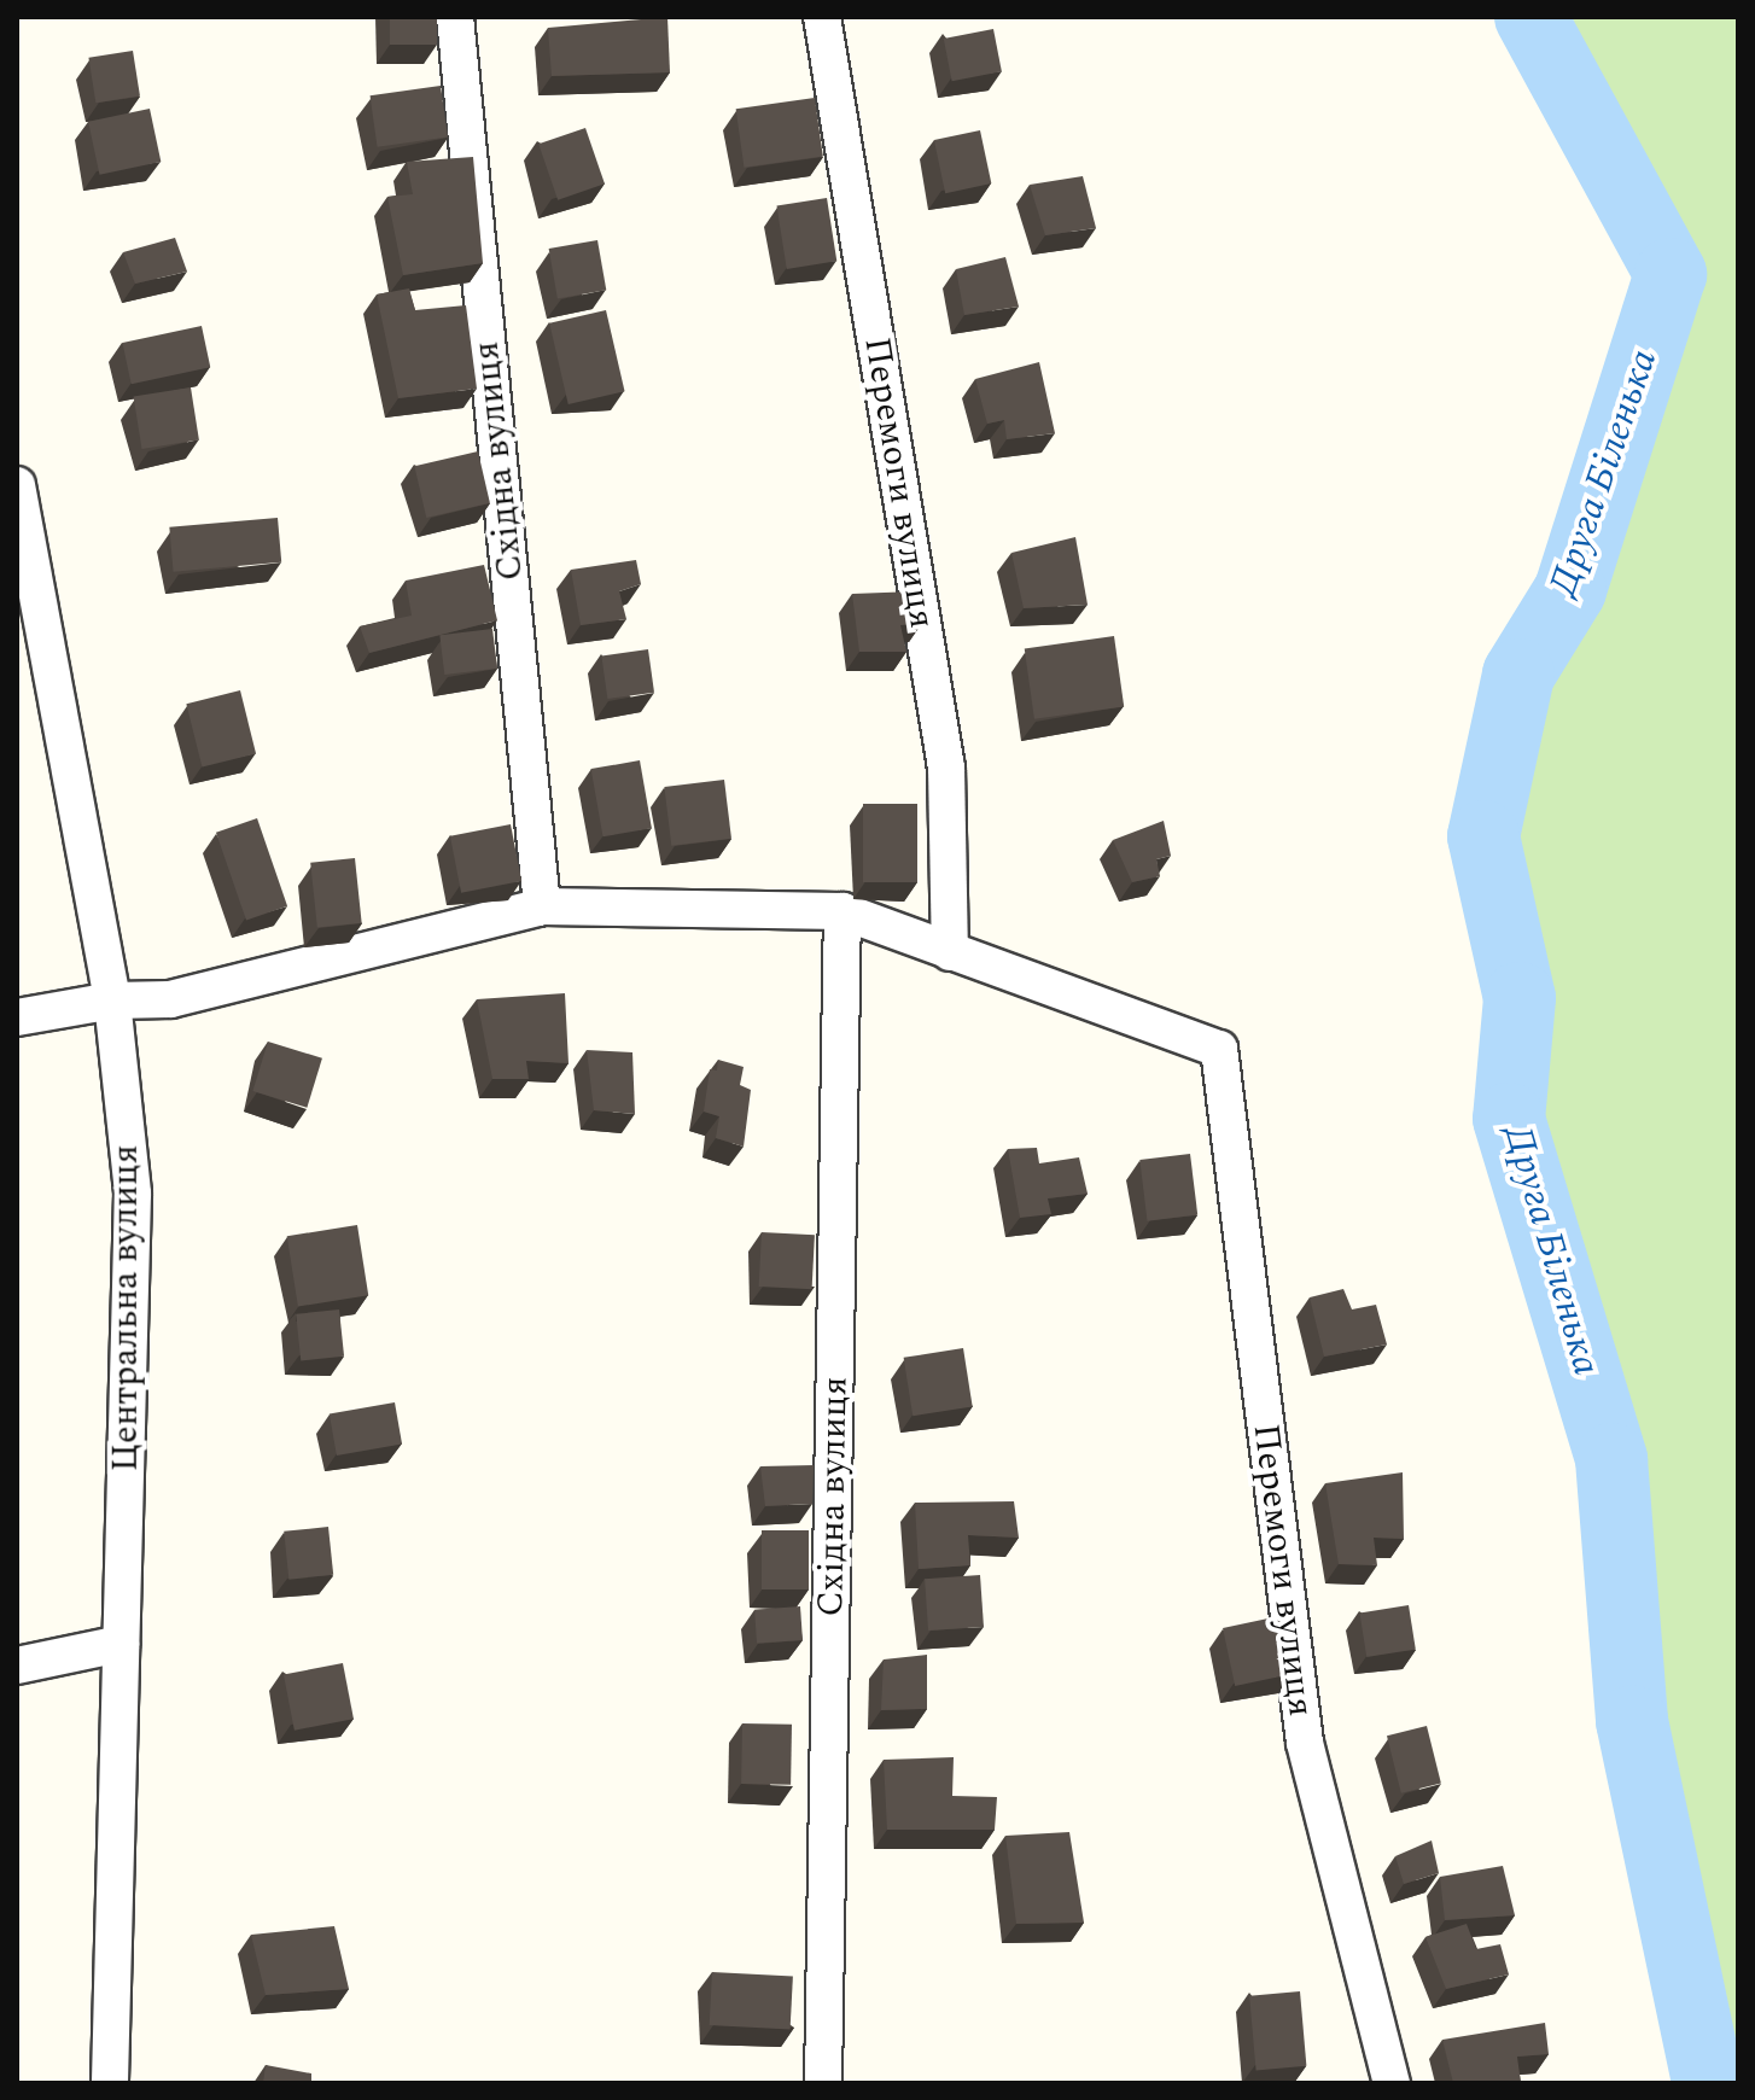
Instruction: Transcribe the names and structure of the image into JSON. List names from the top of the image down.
{
  "streets": {
    "street": ["Східна вулиця", "Перемоги вулиця", "Центральна вулиця"]
  },
  "water": ["Друга Біленька"]
}
